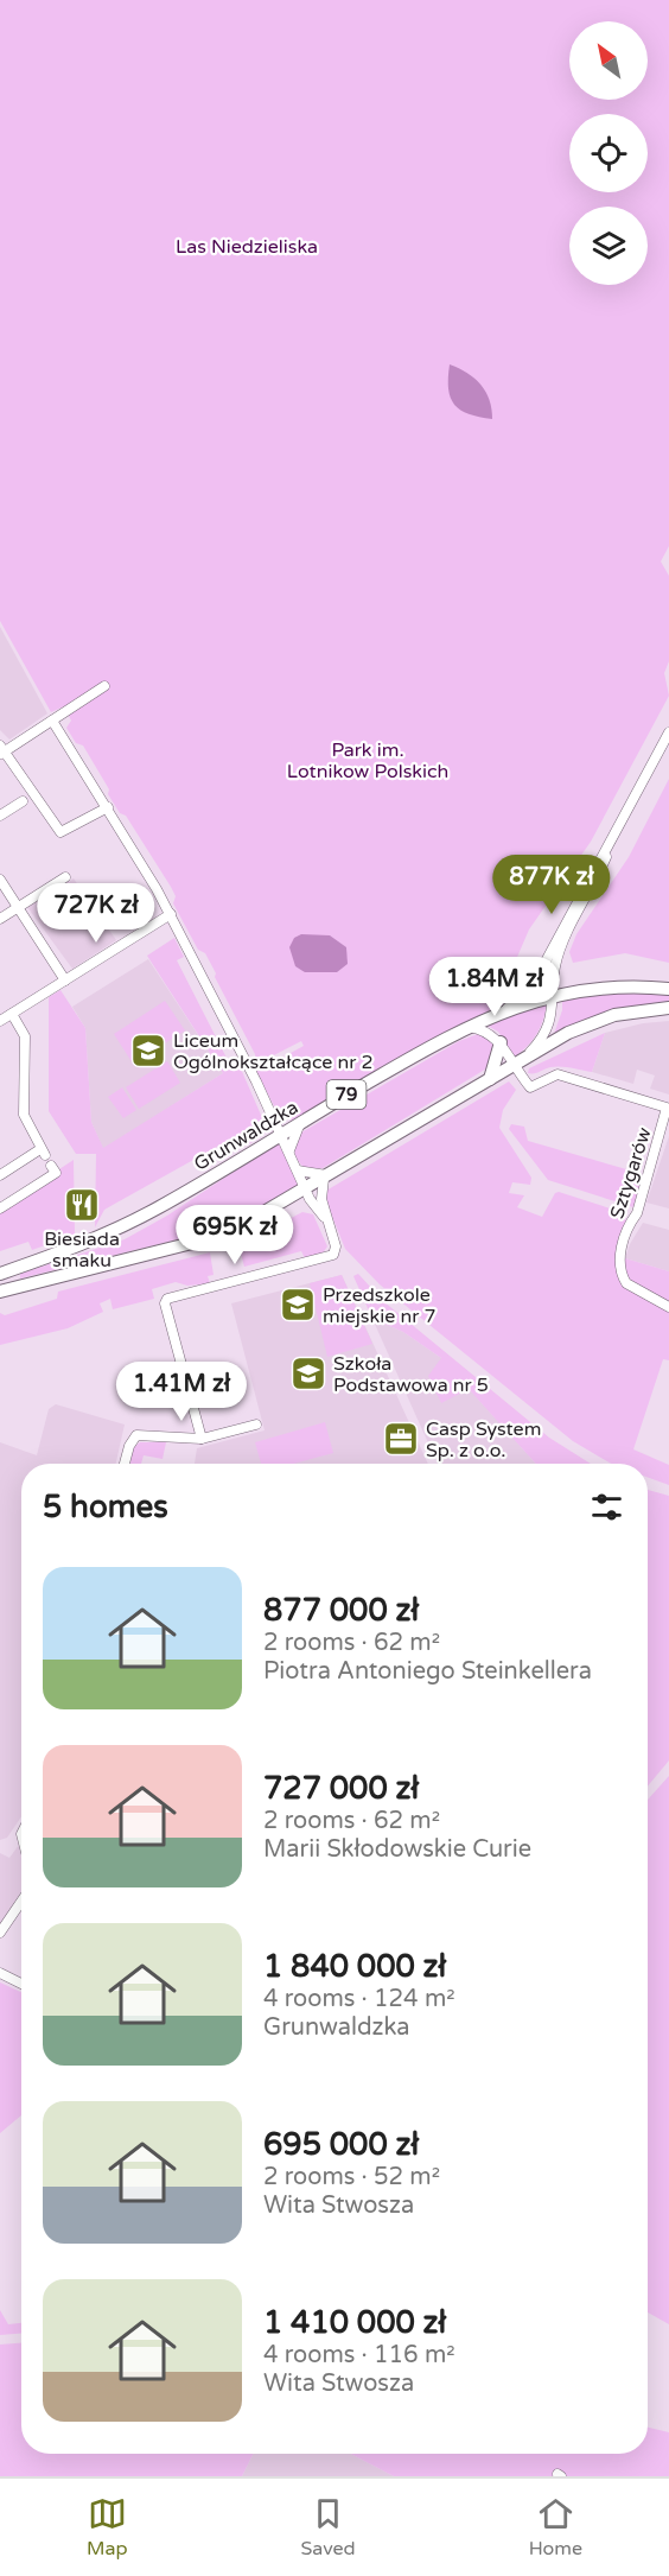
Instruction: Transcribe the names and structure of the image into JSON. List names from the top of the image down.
{
  "streets": {
    "main road": ["79", "Grunwaldzka"],
    "street": ["Sztygarów"]
  },
  "parks": ["Las Niedzieliska", "Park im. Lotnikow Polskich"],
  "places": {
    "school or university": ["Liceum Ogólnokształcące nr 2", "Przedszkole miejskie nr 7", "Szkoła Podstawowa nr 5"],
    "restaurant": ["Biesiada smaku"],
    "office": ["Casp System Sp. z o.o."]
  },
  "north": "top left",
  "page": {
    "price": [
      "877K zł",
      "727K zł",
      "1.84M zł",
      "695K zł",
      "1.41M zł"
    ],
    "heading": "5 homes",
    "list": [
      {
        "name": "877 000 zł",
        "note": "2 rooms · 62 m² · Piotra Antoniego Steinkellera"
      },
      {
        "name": "727 000 zł",
        "note": "2 rooms · 62 m² · Marii Skłodowskie Curie"
      },
      {
        "name": "1 840 000 zł",
        "note": "4 rooms · 124 m² · Grunwaldzka"
      },
      {
        "name": "695 000 zł",
        "note": "2 rooms · 52 m² · Wita Stwosza"
      },
      {
        "name": "1 410 000 zł",
        "note": "4 rooms · 116 m² · Wita Stwosza"
      }
    ],
    "tabs": ["Map", "Saved", "Home"]
  }
}
